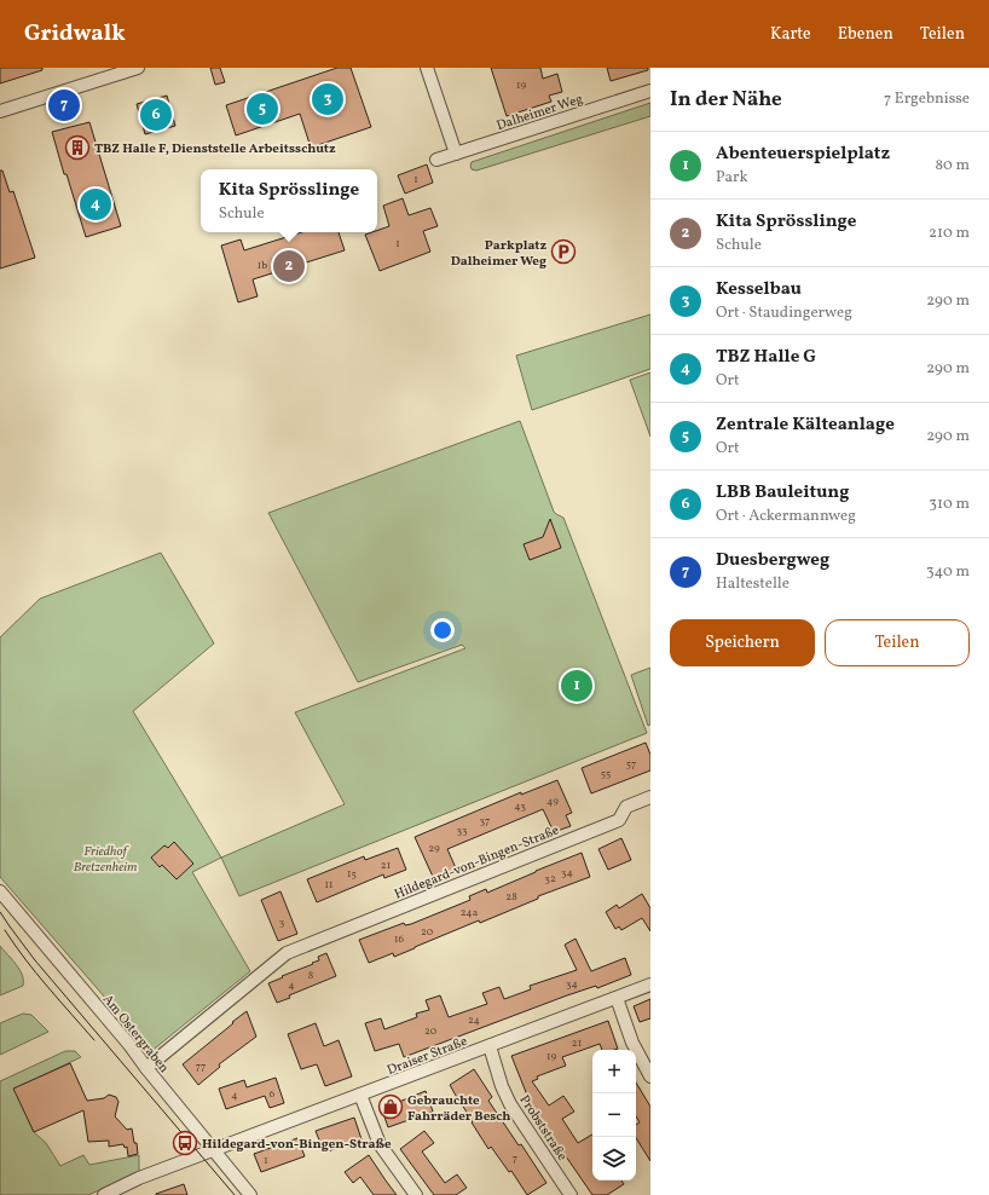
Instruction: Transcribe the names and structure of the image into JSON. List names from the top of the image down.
{
  "streets": {
    "street": [
      "Dalheimer Weg",
      "Hildegard-von-Bingen-Straße",
      "Am Ostergraben",
      "Draiser Straße",
      "Probststraße"
    ]
  },
  "crossings": [
    ["Hildegard-von-Bingen-Straße", "Am Ostergraben"],
    ["Am Ostergraben", "Draiser Straße"],
    ["Draiser Straße", "Probststraße"]
  ],
  "parks": ["Friedhof Bretzenheim"],
  "places": {
    "building": ["TBZ Halle F, Dienststelle Arbeitsschutz"],
    "parking": ["Parkplatz Dalheimer Weg"],
    "shop": ["Gebrauchte Fahrräder Besch"],
    "bus stop": ["Hildegard-von-Bingen-Straße"]
  },
  "house_numbers": [
    "19",
    "1",
    "1",
    "1b",
    "57",
    "55",
    "49",
    "43",
    "37",
    "33",
    "29",
    "21",
    "34",
    "15",
    "32",
    "11",
    "28",
    "24a",
    "3",
    "20",
    "16",
    "8",
    "34",
    "4",
    "24",
    "20",
    "21",
    "19",
    "77",
    "6",
    "4",
    "7",
    "1"
  ],
  "page": {
    "header": "Gridwalk",
    "nav": ["Karte", "Ebenen", "Teilen"],
    "heading": ["In der Nähe", "7 Ergebnisse"],
    "pins": [
      "3",
      "7",
      "5",
      "6",
      "4",
      "2",
      "1"
    ],
    "list": [
      {
        "mark": "1",
        "name": "Abenteuerspielplatz",
        "note": "Park",
        "value": "80 m"
      },
      {
        "mark": "2",
        "name": "Kita Sprösslinge",
        "note": "Schule",
        "value": "210 m"
      },
      {
        "mark": "3",
        "name": "Kesselbau",
        "note": "Ort · Staudingerweg",
        "value": "290 m"
      },
      {
        "mark": "4",
        "name": "TBZ Halle G",
        "note": "Ort",
        "value": "290 m"
      },
      {
        "mark": "5",
        "name": "Zentrale Kälteanlage",
        "note": "Ort",
        "value": "290 m"
      },
      {
        "mark": "6",
        "name": "LBB Bauleitung",
        "note": "Ort · Ackermannweg",
        "value": "310 m"
      },
      {
        "mark": "7",
        "name": "Duesbergweg",
        "note": "Haltestelle",
        "value": "340 m"
      }
    ],
    "popup": ["Kita Sprösslinge", "Schule"],
    "buttons": ["Speichern", "Teilen"],
    "map_buttons": ["+", "−"]
  }
}
